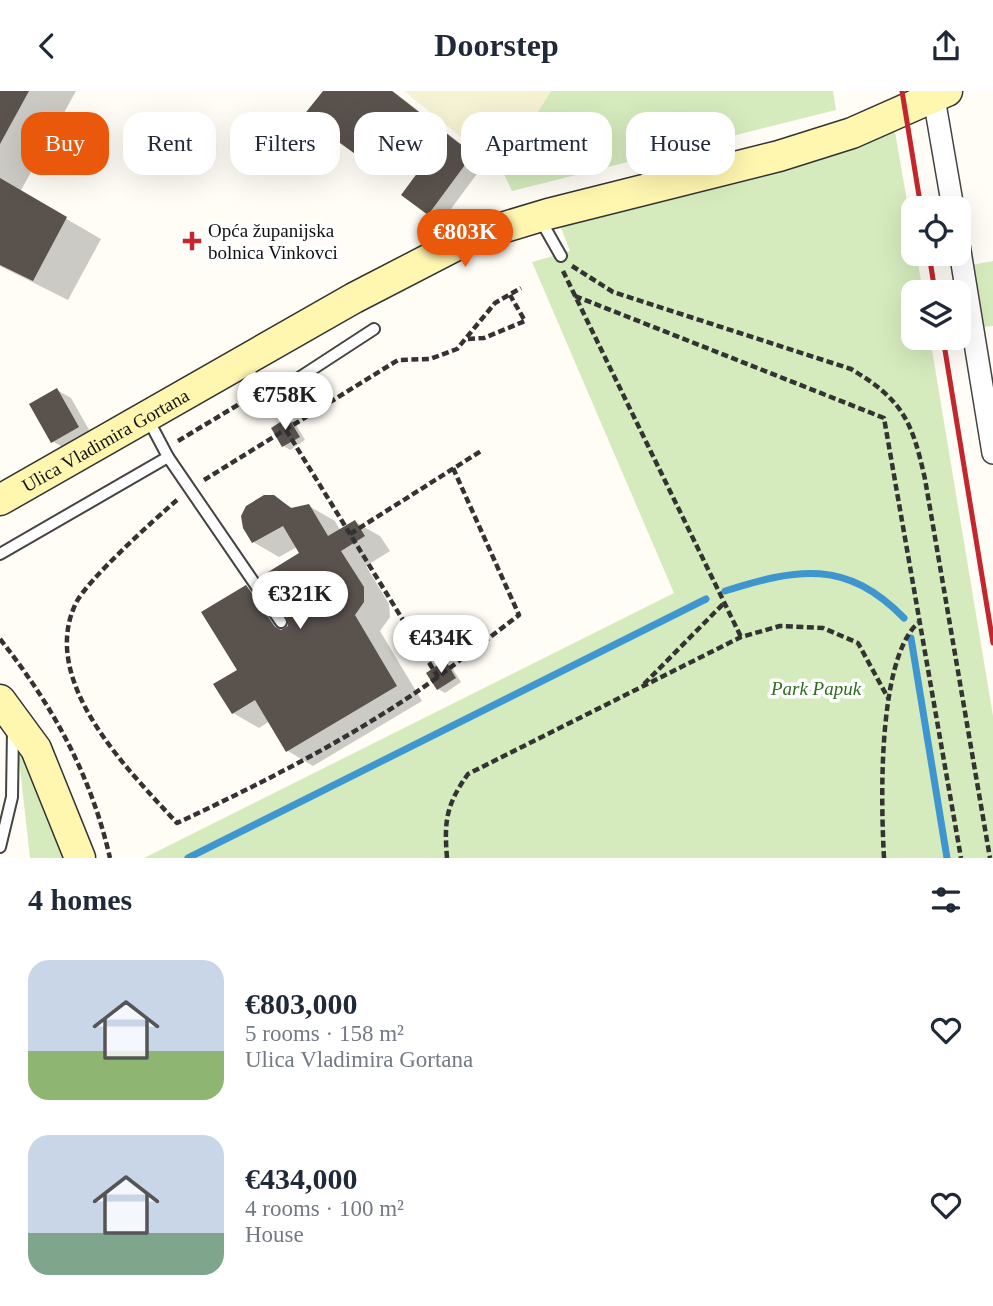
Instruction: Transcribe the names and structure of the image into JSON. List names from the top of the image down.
{
  "streets": {
    "main road": ["Ulica Vladimira Gortana"]
  },
  "parks": ["Park Papuk"],
  "places": {
    "health": ["Opća županijska bolnica Vinkovci"]
  },
  "page": {
    "header": "Doorstep",
    "chip": [
      "Buy",
      "Rent",
      "Filters",
      "New",
      "Apartment",
      "House"
    ],
    "price": [
      "€803K",
      "€758K",
      "€321K",
      "€434K"
    ],
    "heading": "4 homes",
    "list": [
      {
        "name": "€803,000",
        "note": "5 rooms · 158 m² · Ulica Vladimira Gortana"
      },
      {
        "name": "€434,000",
        "note": "4 rooms · 100 m² · House"
      }
    ]
  }
}
